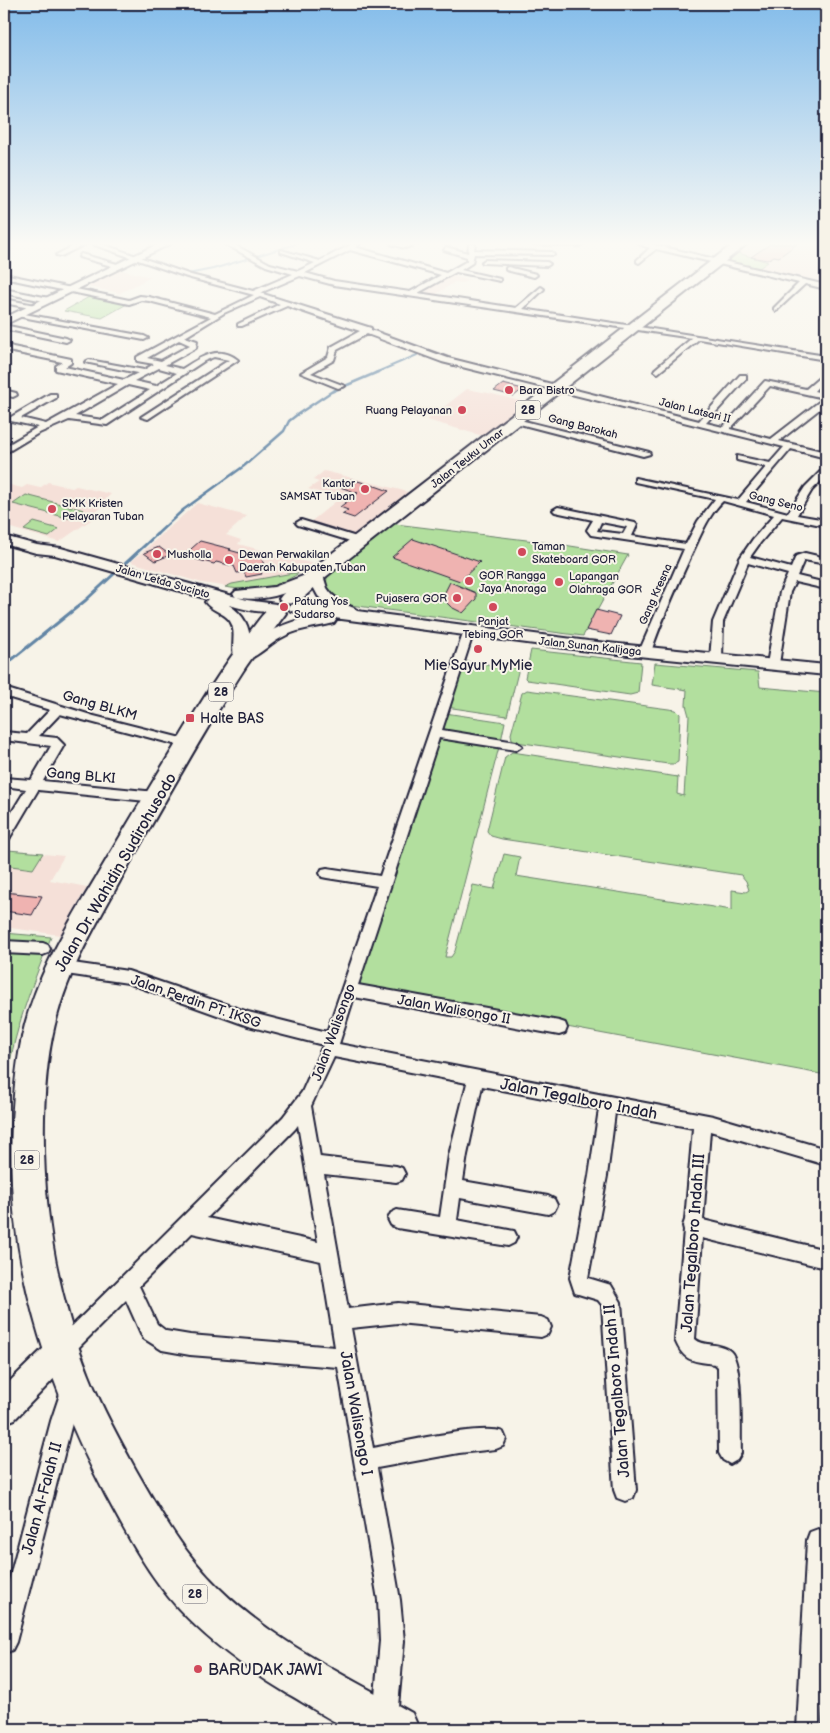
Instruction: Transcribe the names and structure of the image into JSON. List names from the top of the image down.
{
  "streets": {
    "highway": ["28", "Jalan Teuku Umar", "Jalan Dr. Wahidin Sudirohusodo"],
    "main road": ["Jalan Letda Sucipto", "Jalan Sunan Kalijaga"],
    "street": [
      "Jalan Latsari II",
      "Gang Barokah",
      "Gang Seno",
      "Gang Kresna",
      "Gang BLKM",
      "Gang BLKI",
      "Jalan Perdin PT. IKSG",
      "Jalan Walisongo II",
      "Jalan Walisongo",
      "Jalan Tegalboro Indah",
      "Jalan Tegalboro Indah III",
      "Jalan Tegalboro Indah II",
      "Jalan Walisongo I",
      "Jalan Al-Falah II"
    ]
  },
  "crossings": [
    ["Jalan Latsari II", "Jalan Teuku Umar"],
    ["Gang Barokah", "Jalan Teuku Umar"],
    ["Jalan Teuku Umar", "Jalan Letda Sucipto"],
    ["Jalan Teuku Umar", "Jalan Sunan Kalijaga"],
    ["Jalan Teuku Umar", "Jalan Dr. Wahidin Sudirohusodo"],
    ["Gang Seno", "Gang Kresna"],
    ["Jalan Letda Sucipto", "Jalan Sunan Kalijaga"],
    ["Jalan Letda Sucipto", "Jalan Dr. Wahidin Sudirohusodo"],
    ["Gang Kresna", "Jalan Sunan Kalijaga"],
    ["Jalan Sunan Kalijaga", "Jalan Dr. Wahidin Sudirohusodo"],
    ["Jalan Sunan Kalijaga", "Jalan Walisongo"],
    ["Gang BLKM", "Jalan Dr. Wahidin Sudirohusodo"],
    ["Gang BLKI", "Jalan Dr. Wahidin Sudirohusodo"],
    ["Jalan Dr. Wahidin Sudirohusodo", "Jalan Perdin PT. IKSG"],
    ["Jalan Dr. Wahidin Sudirohusodo", "Jalan Walisongo"],
    ["Jalan Dr. Wahidin Sudirohusodo", "Jalan Walisongo I"],
    ["Jalan Dr. Wahidin Sudirohusodo", "Jalan Al-Falah II"],
    ["Jalan Perdin PT. IKSG", "Jalan Walisongo"],
    ["Jalan Perdin PT. IKSG", "Jalan Tegalboro Indah"],
    ["Jalan Walisongo II", "Jalan Walisongo"],
    ["Jalan Walisongo", "Jalan Tegalboro Indah"],
    ["Jalan Walisongo", "Jalan Walisongo I"],
    ["Jalan Walisongo", "Jalan Al-Falah II"],
    ["Jalan Tegalboro Indah", "Jalan Tegalboro Indah III"],
    ["Jalan Tegalboro Indah", "Jalan Tegalboro Indah II"]
  ],
  "places": {
    "other": [
      "Bara Bistro",
      "Ruang Pelayanan",
      "Kantor SAMSAT Tuban",
      "SMK Kristen Pelayaran Tuban",
      "Taman Skateboard GOR",
      "Musholla",
      "Dewan Perwakilan Daerah Kabupaten Tuban",
      "GOR Rangga Jaya Anoraga",
      "Lapangan Olahraga GOR",
      "Pujasera GOR",
      "Patung Yos Sudarso",
      "Panjat Tebing GOR",
      "Mie Sayur MyMie",
      "BARUDAK JAWI"
    ],
    "transit": ["Halte BAS"]
  }
}
